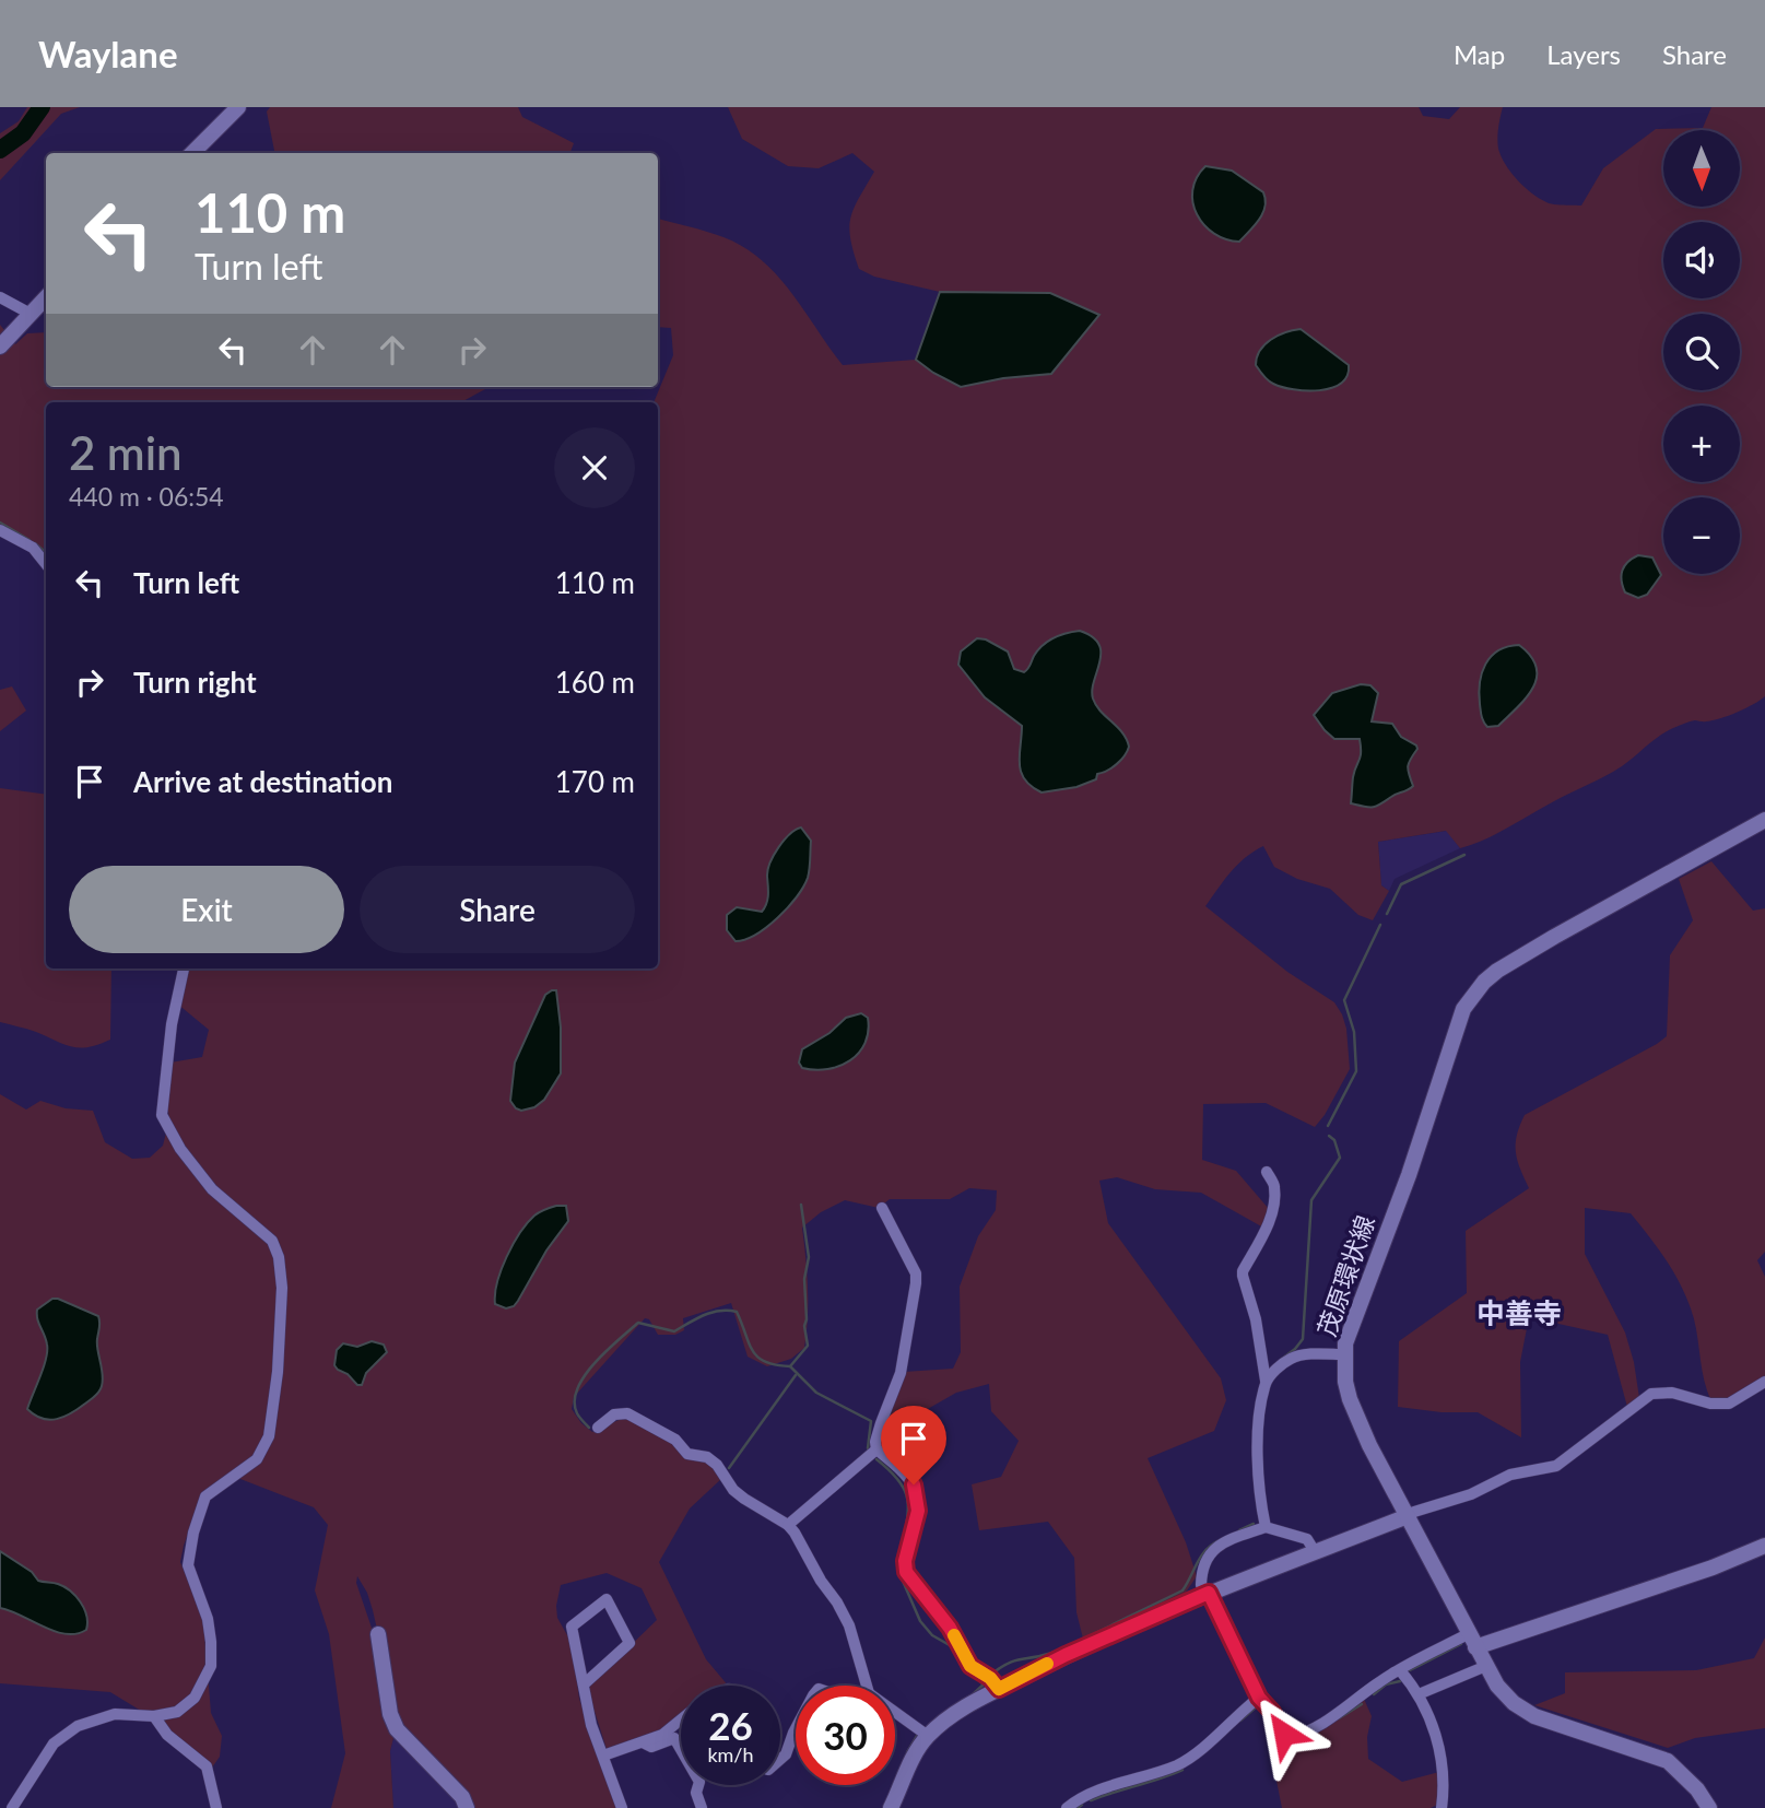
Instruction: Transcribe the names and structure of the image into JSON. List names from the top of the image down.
{
  "streets": {
    "main road": ["茂原環状線"]
  },
  "districts": ["中善寺"],
  "north": "bottom",
  "page": {
    "header": "Waylane",
    "nav": ["Map", "Layers", "Share"],
    "map_buttons": ["+", "−"],
    "turn": ["110 m", "Turn left"],
    "heading": ["2 min", "440 m · 06:54"],
    "list": [
      {
        "name": "Turn left",
        "value": "110 m"
      },
      {
        "name": "Turn right",
        "value": "160 m"
      },
      {
        "name": "Arrive at destination",
        "value": "170 m"
      }
    ],
    "buttons": ["Exit", "Share"],
    "speed": "26 km/h",
    "limit": "30"
  }
}
